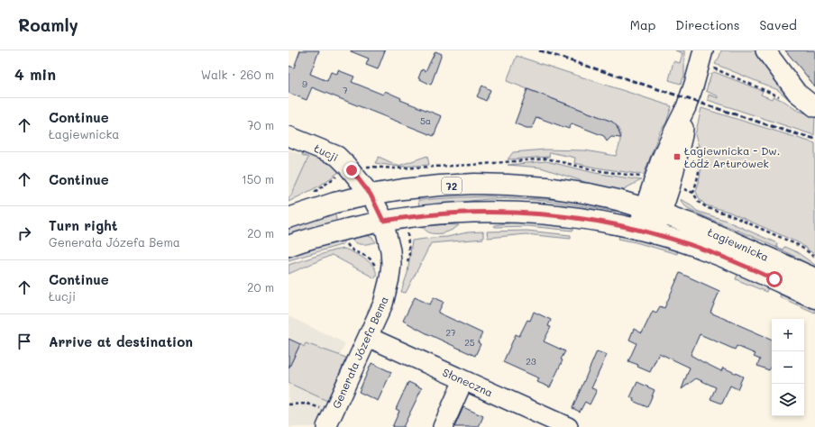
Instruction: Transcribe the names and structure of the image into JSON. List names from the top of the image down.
{
  "streets": {
    "main road": ["72", "Łagiewnicka"],
    "street": ["Łucji", "Generała Józefa Bema", "Słoneczna"]
  },
  "crossings": [
    ["Łucji", "72"],
    ["Łucji", "Generała Józefa Bema"],
    ["72", "Łagiewnicka"],
    ["72", "Generała Józefa Bema"],
    ["Łagiewnicka", "Generała Józefa Bema"],
    ["Generała Józefa Bema", "Słoneczna"]
  ],
  "places": {
    "transit": ["Łagiewnicka - Dw. Łódź Arturówek"]
  },
  "house_numbers": [
    "9",
    "7",
    "5a",
    "27",
    "25",
    "23"
  ],
  "page": {
    "header": "Roamly",
    "nav": ["Map", "Directions", "Saved"],
    "heading": ["4 min", "Walk · 260 m"],
    "list": [
      ["Continue", "Łagiewnicka", "70 m"],
      ["Continue", "150 m"],
      ["Turn right", "Generała Józefa Bema", "20 m"],
      ["Continue", "Łucji", "20 m"],
      "Arrive at destination"
    ],
    "map_buttons": ["+", "−"]
  }
}
